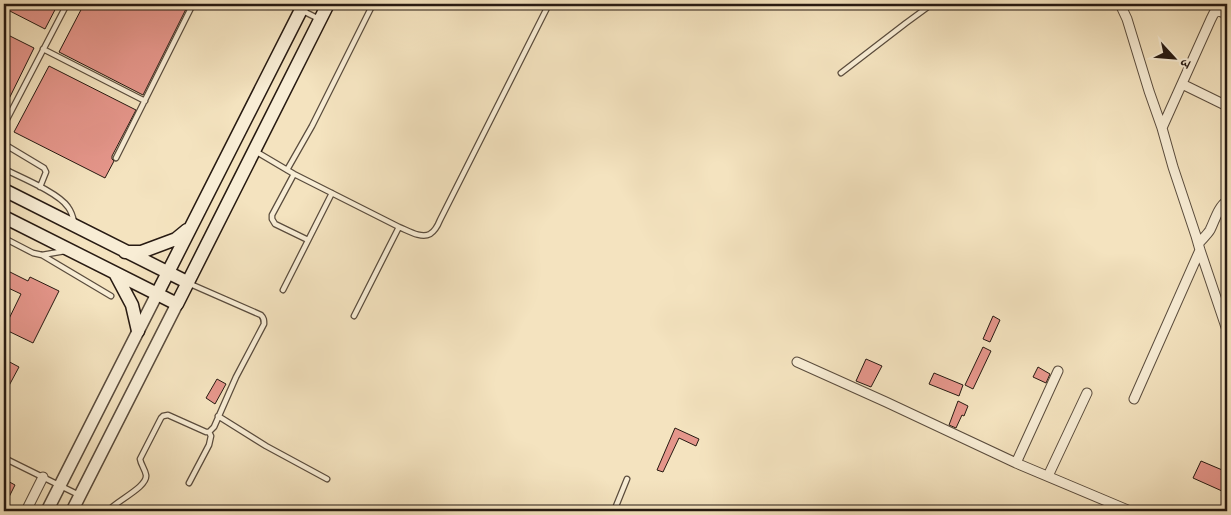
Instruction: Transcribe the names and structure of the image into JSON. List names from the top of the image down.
{
  "north": "bottom right"
}
